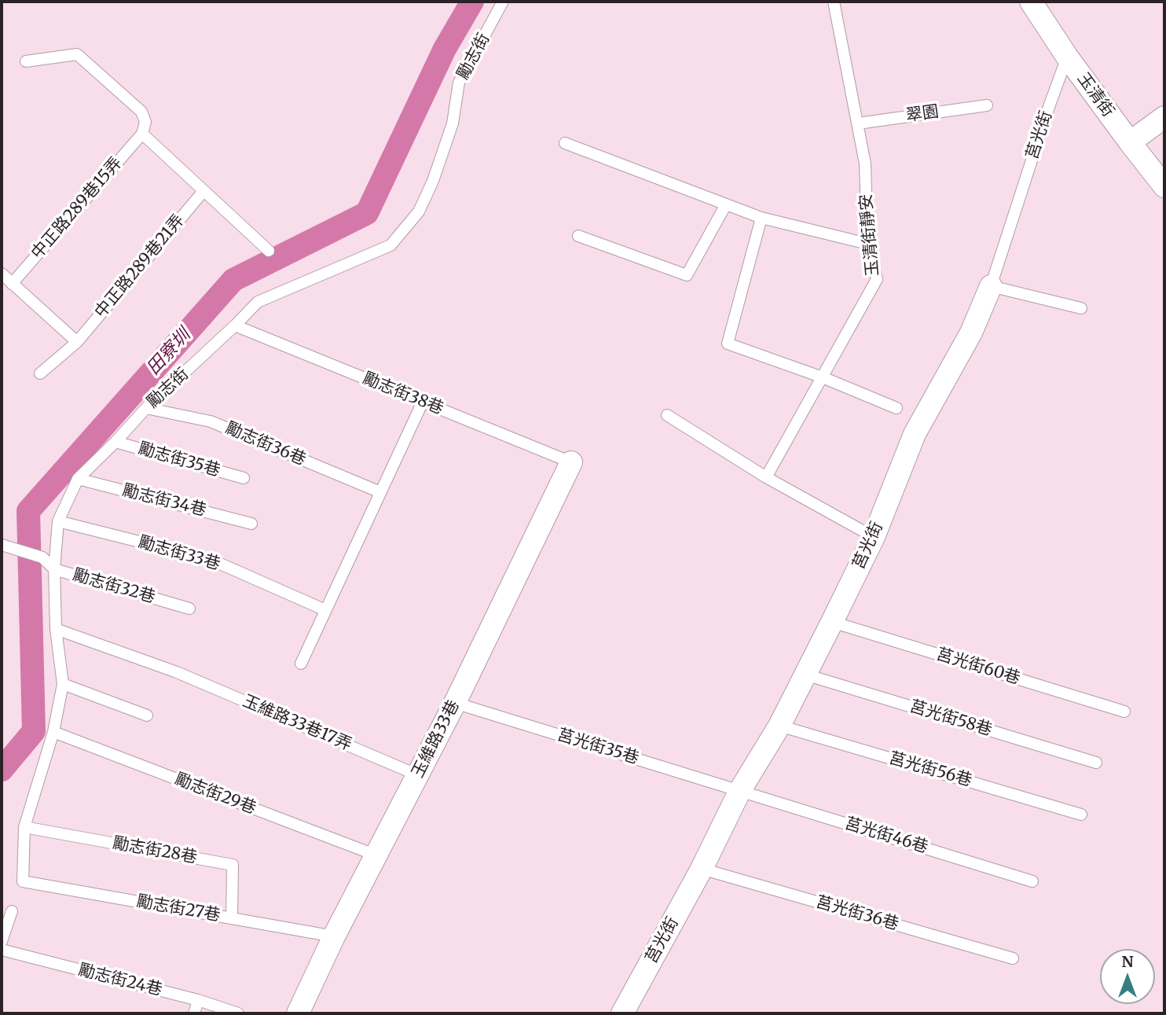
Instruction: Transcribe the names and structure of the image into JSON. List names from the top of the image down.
{
  "streets": {
    "street": ["玉清街", "莒光街", "玉維路33巷"],
    "lane": [
      "勵志街",
      "翠園",
      "中正路289巷15弄",
      "玉清街靜安",
      "中正路289巷21弄",
      "勵志街38巷",
      "勵志街36巷",
      "勵志街35巷",
      "勵志街34巷",
      "勵志街33巷",
      "勵志街32巷",
      "莒光街60巷",
      "莒光街58巷",
      "玉維路33巷17弄",
      "莒光街35巷",
      "莒光街56巷",
      "勵志街29巷",
      "莒光街46巷",
      "勵志街28巷",
      "勵志街27巷",
      "莒光街36巷",
      "勵志街24巷"
    ]
  },
  "crossings": [
    ["勵志街", "勵志街38巷"],
    ["勵志街", "勵志街36巷"],
    ["勵志街", "勵志街35巷"],
    ["勵志街", "勵志街34巷"],
    ["勵志街", "勵志街33巷"],
    ["勵志街", "勵志街32巷"],
    ["勵志街", "玉維路33巷17弄"],
    ["勵志街", "勵志街29巷"],
    ["勵志街", "勵志街28巷"],
    ["勵志街", "勵志街27巷"],
    ["玉清街", "莒光街"],
    ["翠園", "玉清街靜安"],
    ["莒光街", "莒光街60巷"],
    ["莒光街", "莒光街58巷"],
    ["莒光街", "莒光街35巷"],
    ["莒光街", "莒光街56巷"],
    ["莒光街", "莒光街46巷"],
    ["莒光街", "莒光街36巷"],
    ["勵志街38巷", "玉維路33巷"],
    ["玉維路33巷17弄", "玉維路33巷"],
    ["玉維路33巷", "莒光街35巷"],
    ["玉維路33巷", "勵志街29巷"],
    ["玉維路33巷", "勵志街27巷"],
    ["莒光街35巷", "莒光街46巷"],
    ["勵志街28巷", "勵志街27巷"]
  ],
  "water": ["田寮圳"],
  "north": "top"
}
